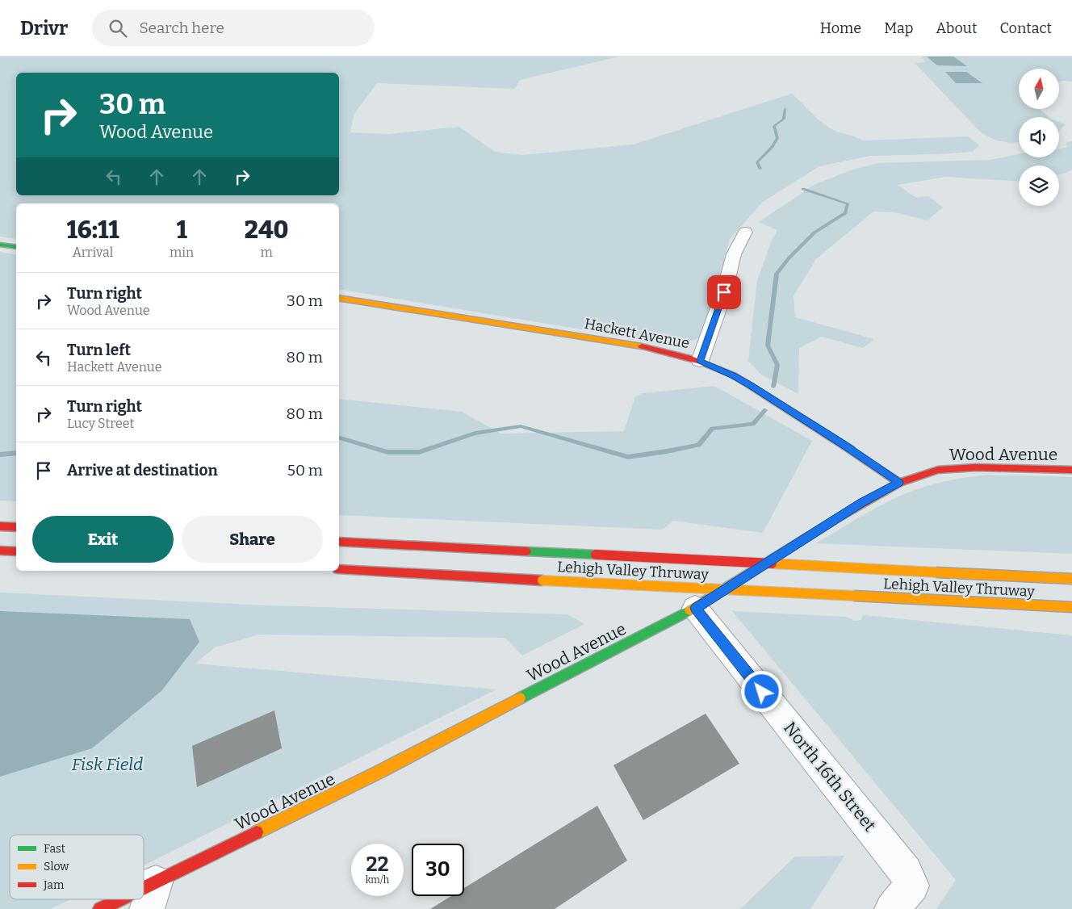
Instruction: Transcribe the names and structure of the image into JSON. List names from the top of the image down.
{
  "streets": {
    "main road": ["Hackett Avenue", "Wood Avenue", "Lehigh Valley Thruway"],
    "street": ["North 16th Street"]
  },
  "crossings": [
    ["Hackett Avenue", "Wood Avenue"],
    ["Wood Avenue", "North 16th Street"]
  ],
  "parks": ["Fisk Field"],
  "legend": ["Fast", "Slow", "Jam"],
  "north": "top",
  "page": {
    "header": "Drivr",
    "search": "Search here",
    "nav": [
      "Home",
      "Map",
      "About",
      "Contact"
    ],
    "turn": ["30 m", "Wood Avenue"],
    "eta": [
      "16:11",
      "Arrival",
      "1",
      "min",
      "240",
      "m"
    ],
    "list": [
      {
        "name": "Turn right",
        "note": "Wood Avenue",
        "value": "30 m"
      },
      {
        "name": "Turn left",
        "note": "Hackett Avenue",
        "value": "80 m"
      },
      {
        "name": "Turn right",
        "note": "Lucy Street",
        "value": "80 m"
      },
      {
        "name": "Arrive at destination",
        "value": "50 m"
      }
    ],
    "buttons": ["Exit", "Share"],
    "speed": "22 km/h",
    "limit": "30"
  }
}
